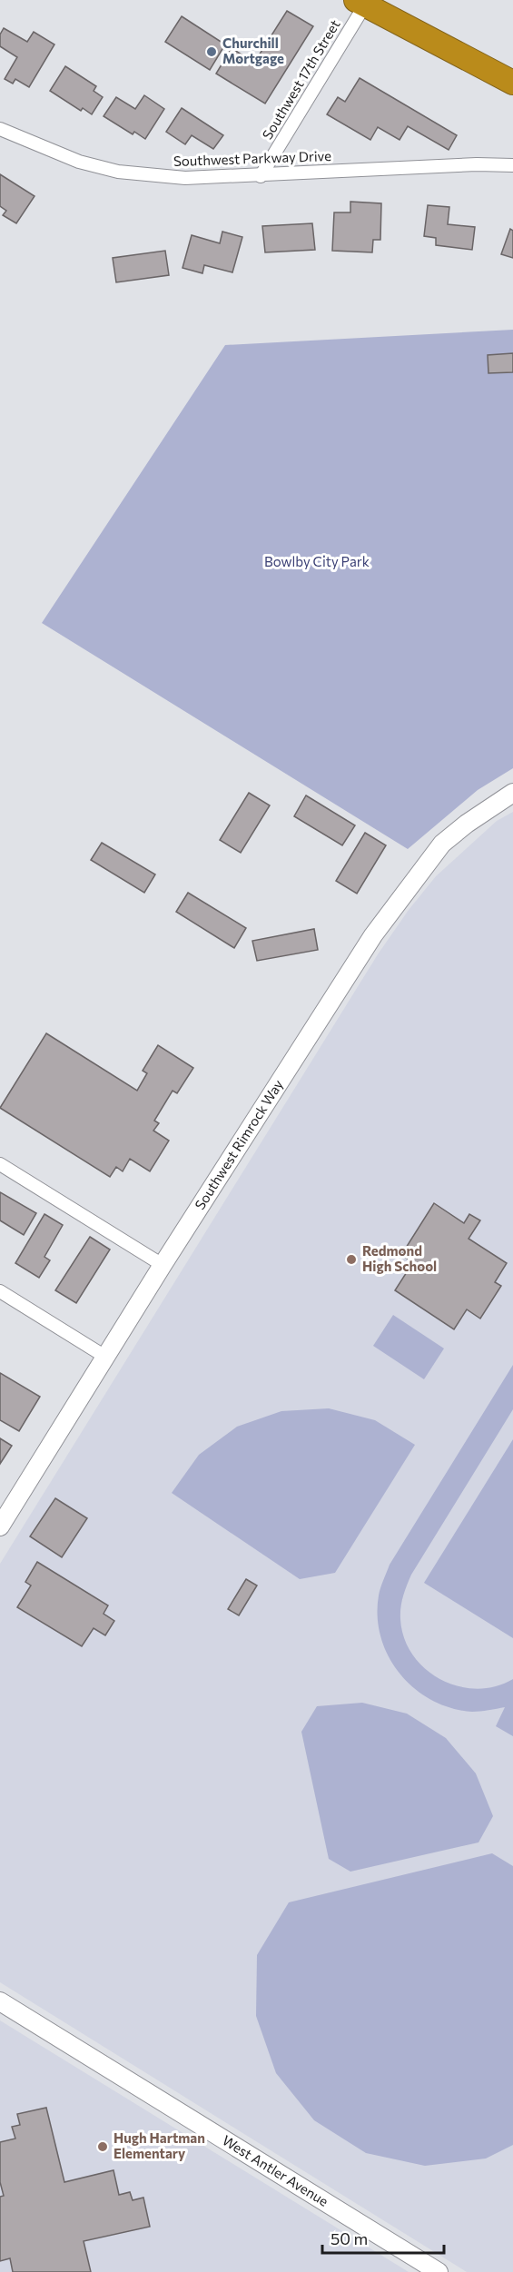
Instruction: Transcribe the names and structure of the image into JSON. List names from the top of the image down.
{
  "streets": {
    "main road": ["Southwest Rimrock Way", "West Antler Avenue"],
    "street": ["Southwest 17th Street", "Southwest Parkway Drive"]
  },
  "crossings": [
    ["Southwest 17th Street", "Southwest Parkway Drive"]
  ],
  "parks": ["Bowlby City Park"],
  "places": ["Churchill Mortgage", "Redmond High School", "Hugh Hartman Elementary"],
  "scale_bar": "50 m"
}
